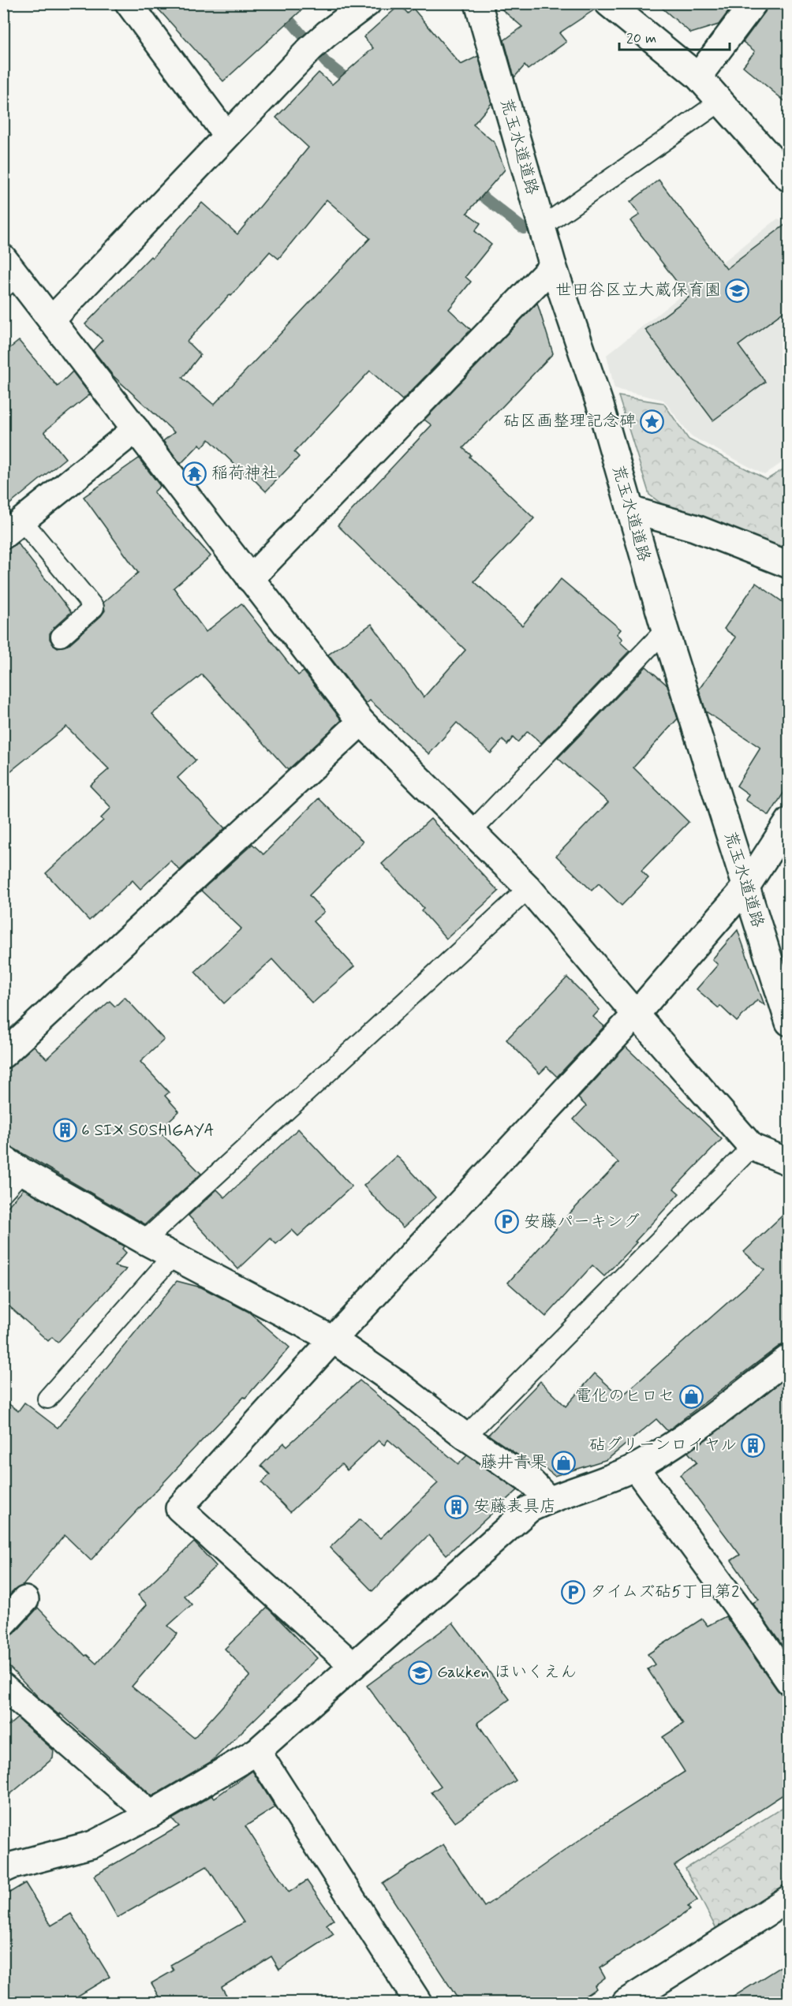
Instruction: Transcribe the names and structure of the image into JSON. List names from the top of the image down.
{
  "streets": {
    "street": ["荒玉水道道路"]
  },
  "places": {
    "school or university": ["世田谷区立大蔵保育園", "Gakken ほいくえん"],
    "place": ["砧区画整理記念碑"],
    "temple": ["稲荷神社"],
    "building": ["6 SIX SOSHIGAYA", "砧グリーンロイヤル", "安藤表具店"],
    "parking": ["安藤パーキング", "タイムズ砧5丁目第2"],
    "shop": ["電化のヒロセ", "藤井青果"]
  },
  "scale_bar": "20 m"
}
